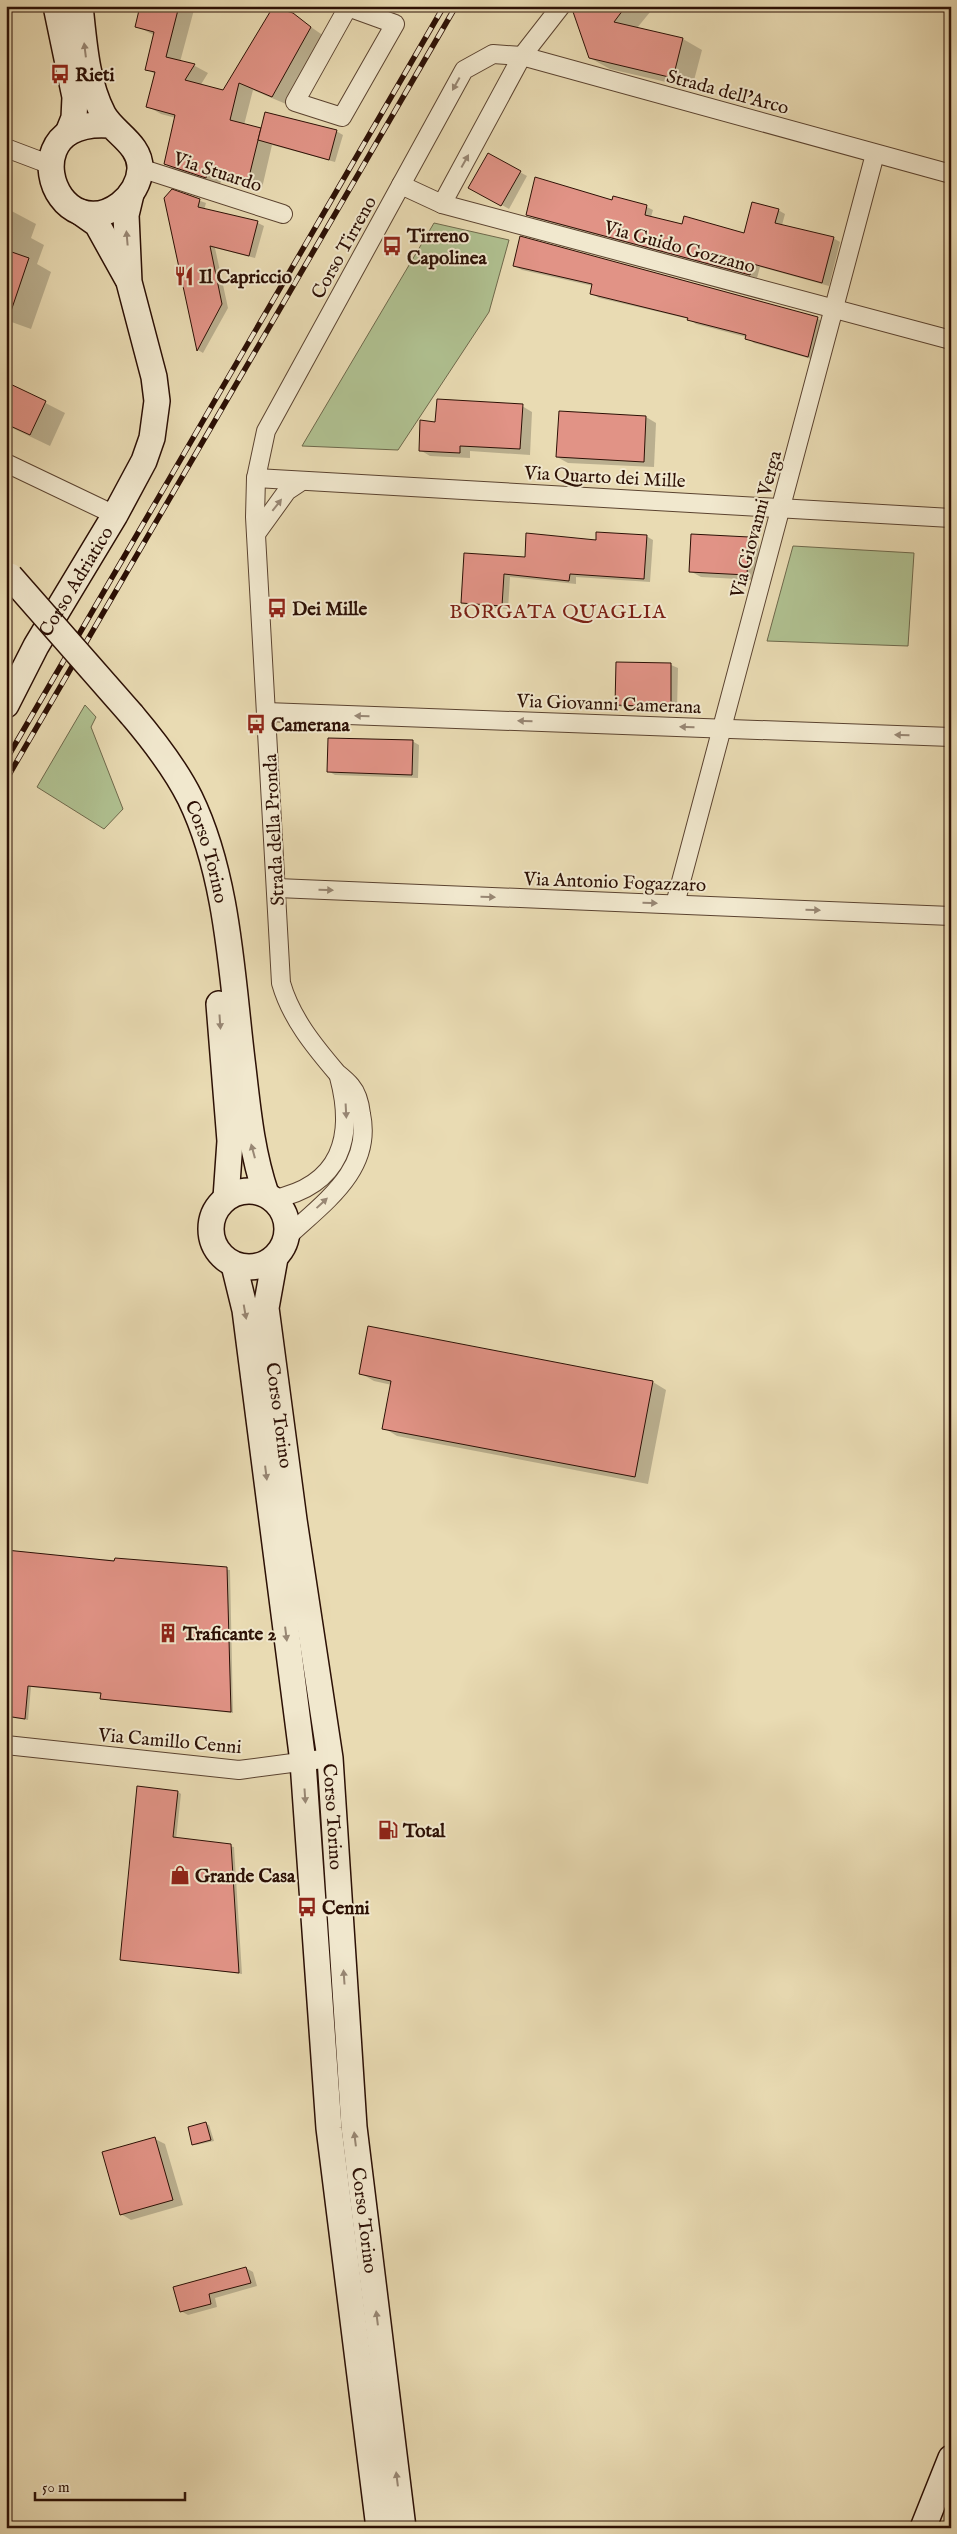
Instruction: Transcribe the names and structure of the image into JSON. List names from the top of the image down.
{
  "streets": {
    "street": [
      "Strada dell'Arco",
      "Via Stuardo",
      "Via Guido Gozzano",
      "Corso Tirreno",
      "Via Quarto dei Mille",
      "Via Giovanni Verga",
      "Corso Adriatico",
      "Via Giovanni Camerana",
      "Strada della Pronda",
      "Corso Torino",
      "Via Antonio Fogazzaro",
      "Via Camillo Cenni"
    ]
  },
  "crossings": [
    ["Strada dell'Arco", "Corso Tirreno"],
    ["Strada dell'Arco", "Via Giovanni Verga"],
    ["Via Guido Gozzano", "Corso Tirreno"],
    ["Via Guido Gozzano", "Via Giovanni Verga"],
    ["Corso Tirreno", "Via Quarto dei Mille"],
    ["Corso Tirreno", "Strada della Pronda"],
    ["Via Quarto dei Mille", "Via Giovanni Verga"],
    ["Via Quarto dei Mille", "Strada della Pronda"],
    ["Via Giovanni Verga", "Via Giovanni Camerana"],
    ["Via Giovanni Verga", "Via Antonio Fogazzaro"],
    ["Via Giovanni Camerana", "Strada della Pronda"],
    ["Strada della Pronda", "Corso Torino"],
    ["Strada della Pronda", "Via Antonio Fogazzaro"],
    ["Corso Torino", "Via Camillo Cenni"]
  ],
  "one_way": ["Via Giovanni Camerana", "Via Antonio Fogazzaro"],
  "districts": ["BORGATA QUAGLIA"],
  "places": {
    "bus stop": [
      "Rieti",
      "Tirreno Capolinea",
      "Dei Mille",
      "Camerana",
      "Cenni"
    ],
    "restaurant": ["Il Capriccio"],
    "building": ["Traficante 2"],
    "fuel station": ["Total"],
    "shop": ["Grande Casa"]
  },
  "scale_bar": "50 m"
}
